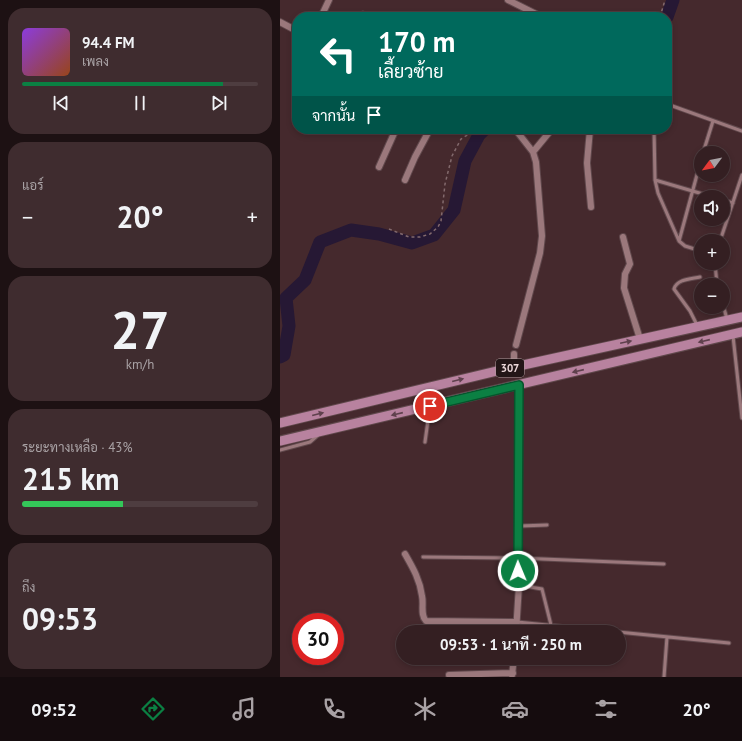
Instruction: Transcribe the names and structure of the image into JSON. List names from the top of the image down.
{
  "streets": {
    "main road": ["307"]
  },
  "north": "bottom left",
  "page": {
    "turn": ["170 m", "เลี้ยวซ้าย"],
    "song": ["94.4 FM", "เพลง"],
    "then": "จากนั้น",
    "tile": [
      "แอร์",
      ["27", "km/h"],
      ["ระยะทางเหลือ · 43%", "215 km"],
      ["ถึง", "09:53"]
    ],
    "map_buttons": ["+", "−"],
    "heat": ["−", "20°", "+"],
    "limit": "30",
    "trip": "09:53 · 1 นาที · 250 m",
    "tabs": ["09:52", "20°"]
  }
}
